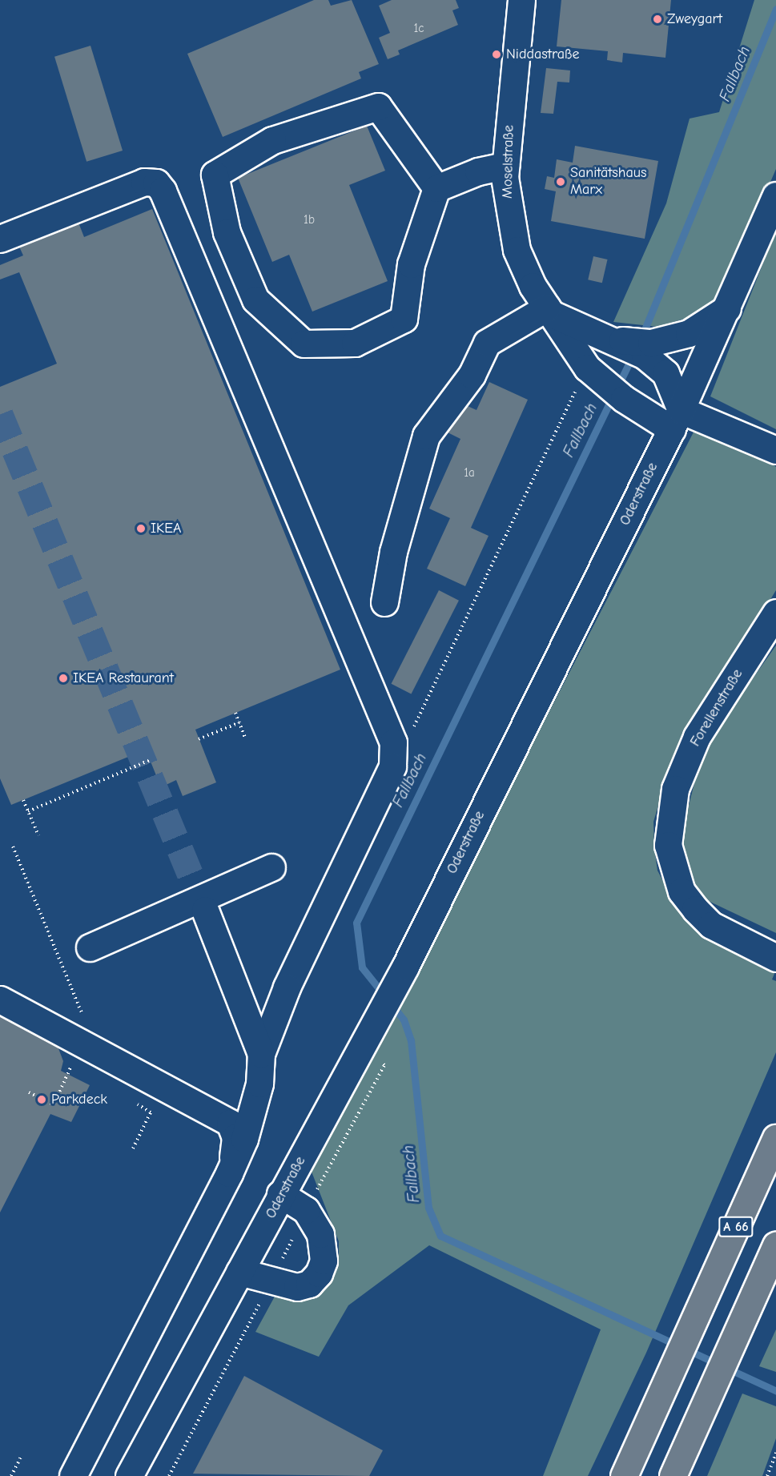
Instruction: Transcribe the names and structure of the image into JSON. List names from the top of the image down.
{
  "streets": {
    "highway": ["A 66"],
    "street": ["Moselstraße", "Oderstraße", "Forellenstraße"]
  },
  "crossings": [
    ["Moselstraße", "Oderstraße"]
  ],
  "water": ["Fallbach"],
  "places": [
    "Zweygart",
    "Niddastraße",
    "Sanitätshaus Marx",
    "IKEA",
    "IKEA Restaurant",
    "Parkdeck"
  ],
  "house_numbers": ["1c", "1b", "1a"]
}
